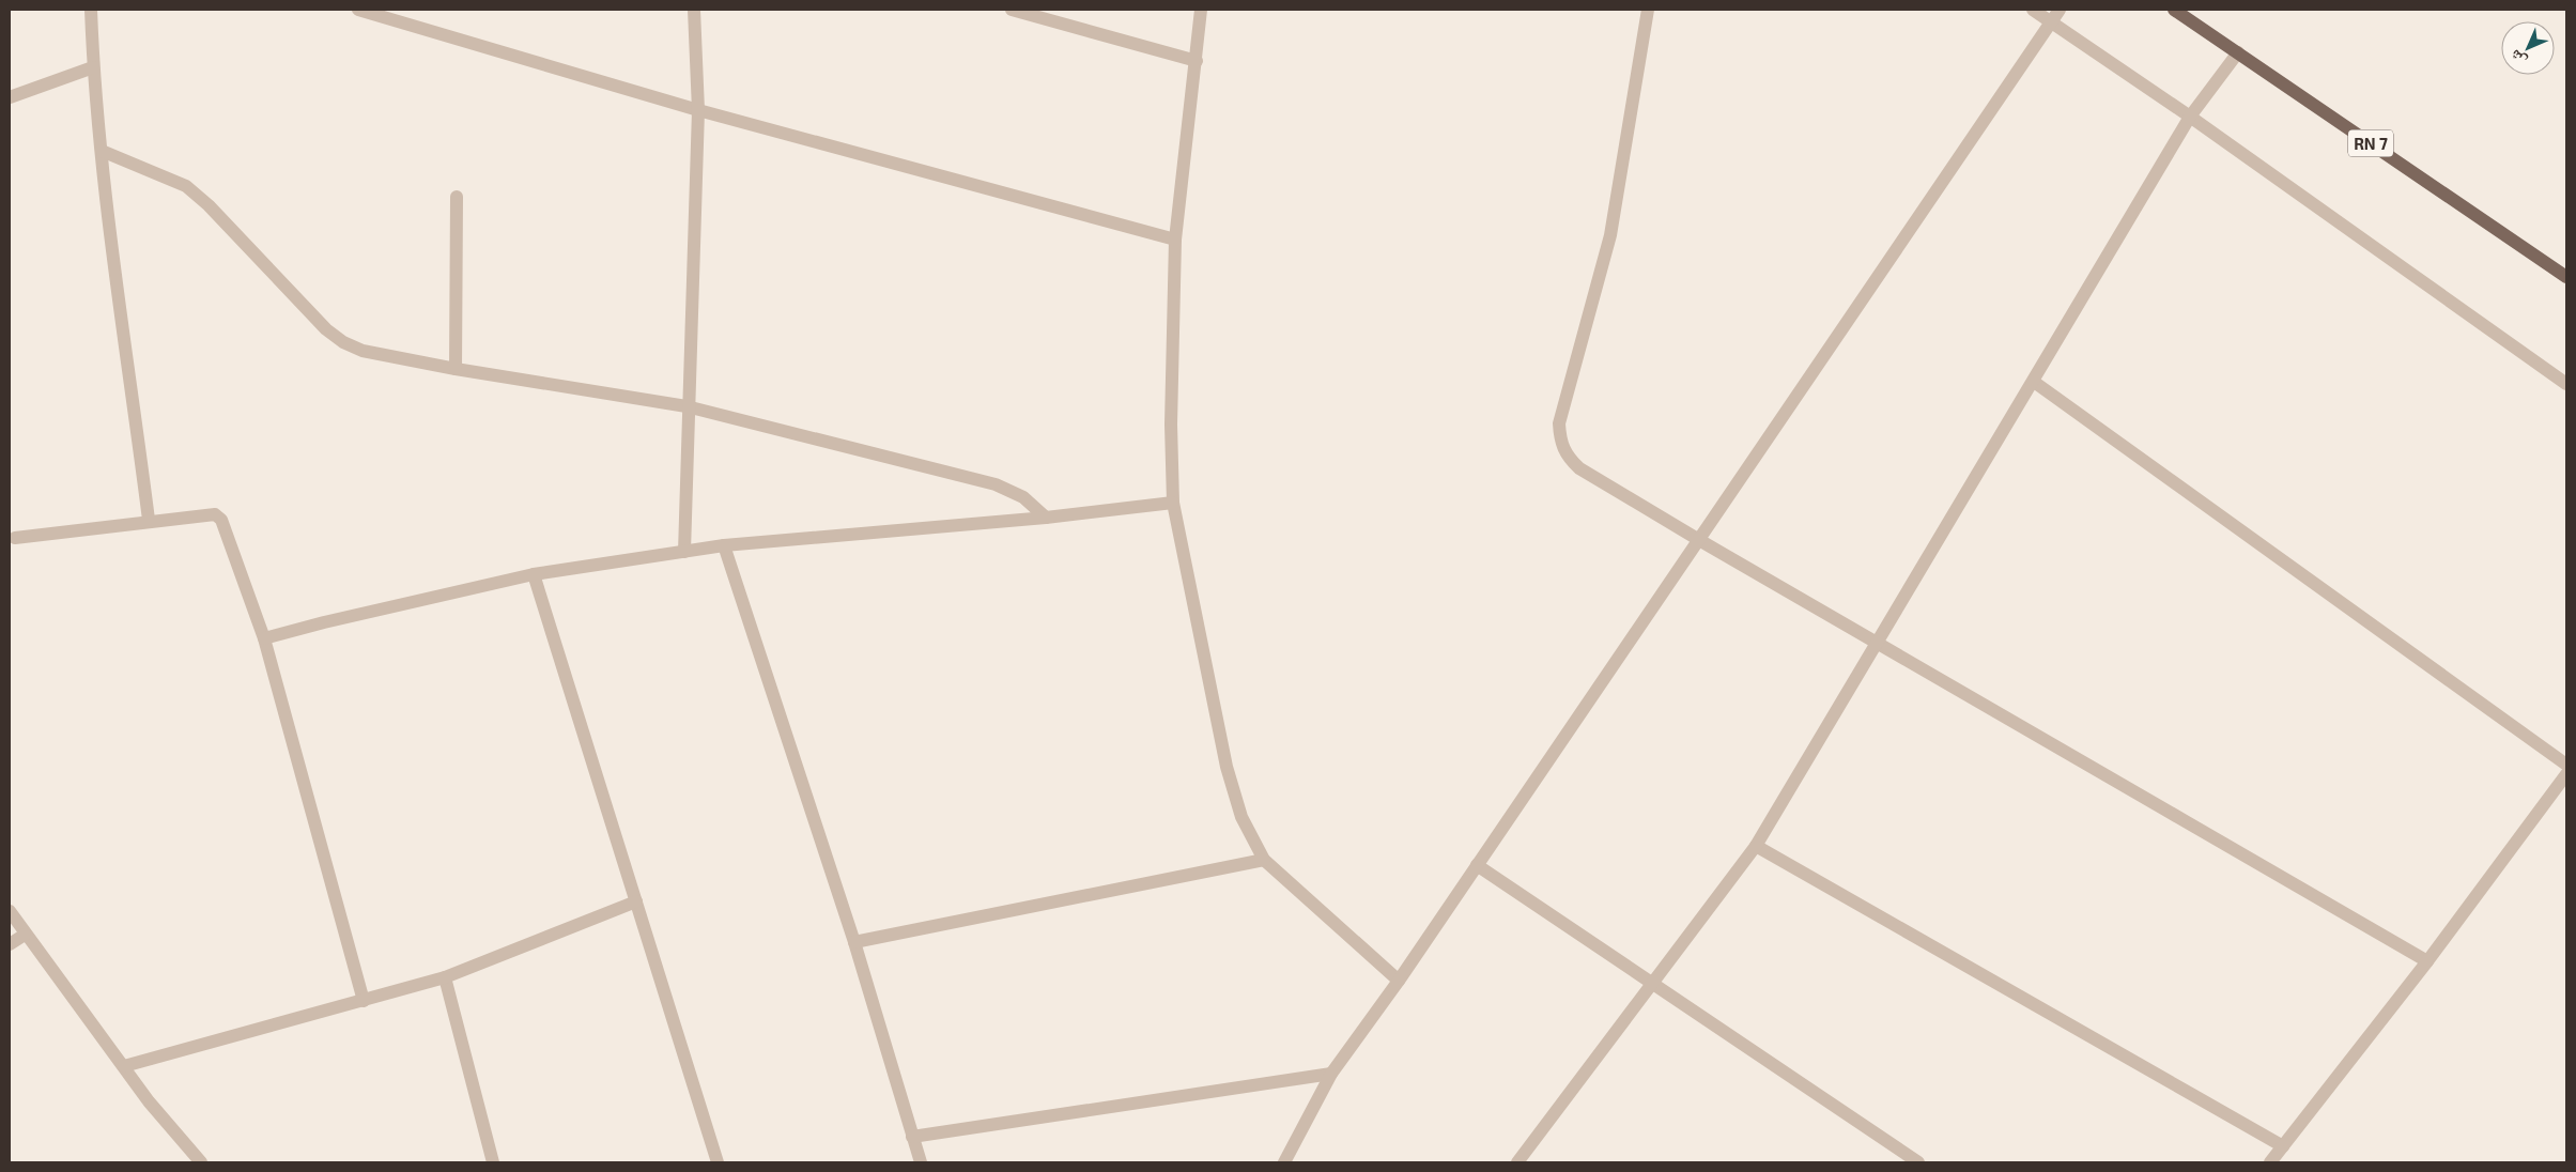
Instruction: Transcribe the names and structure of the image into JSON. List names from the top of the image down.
{
  "streets": {
    "main road": ["RN 7"]
  },
  "north": "bottom left"
}
